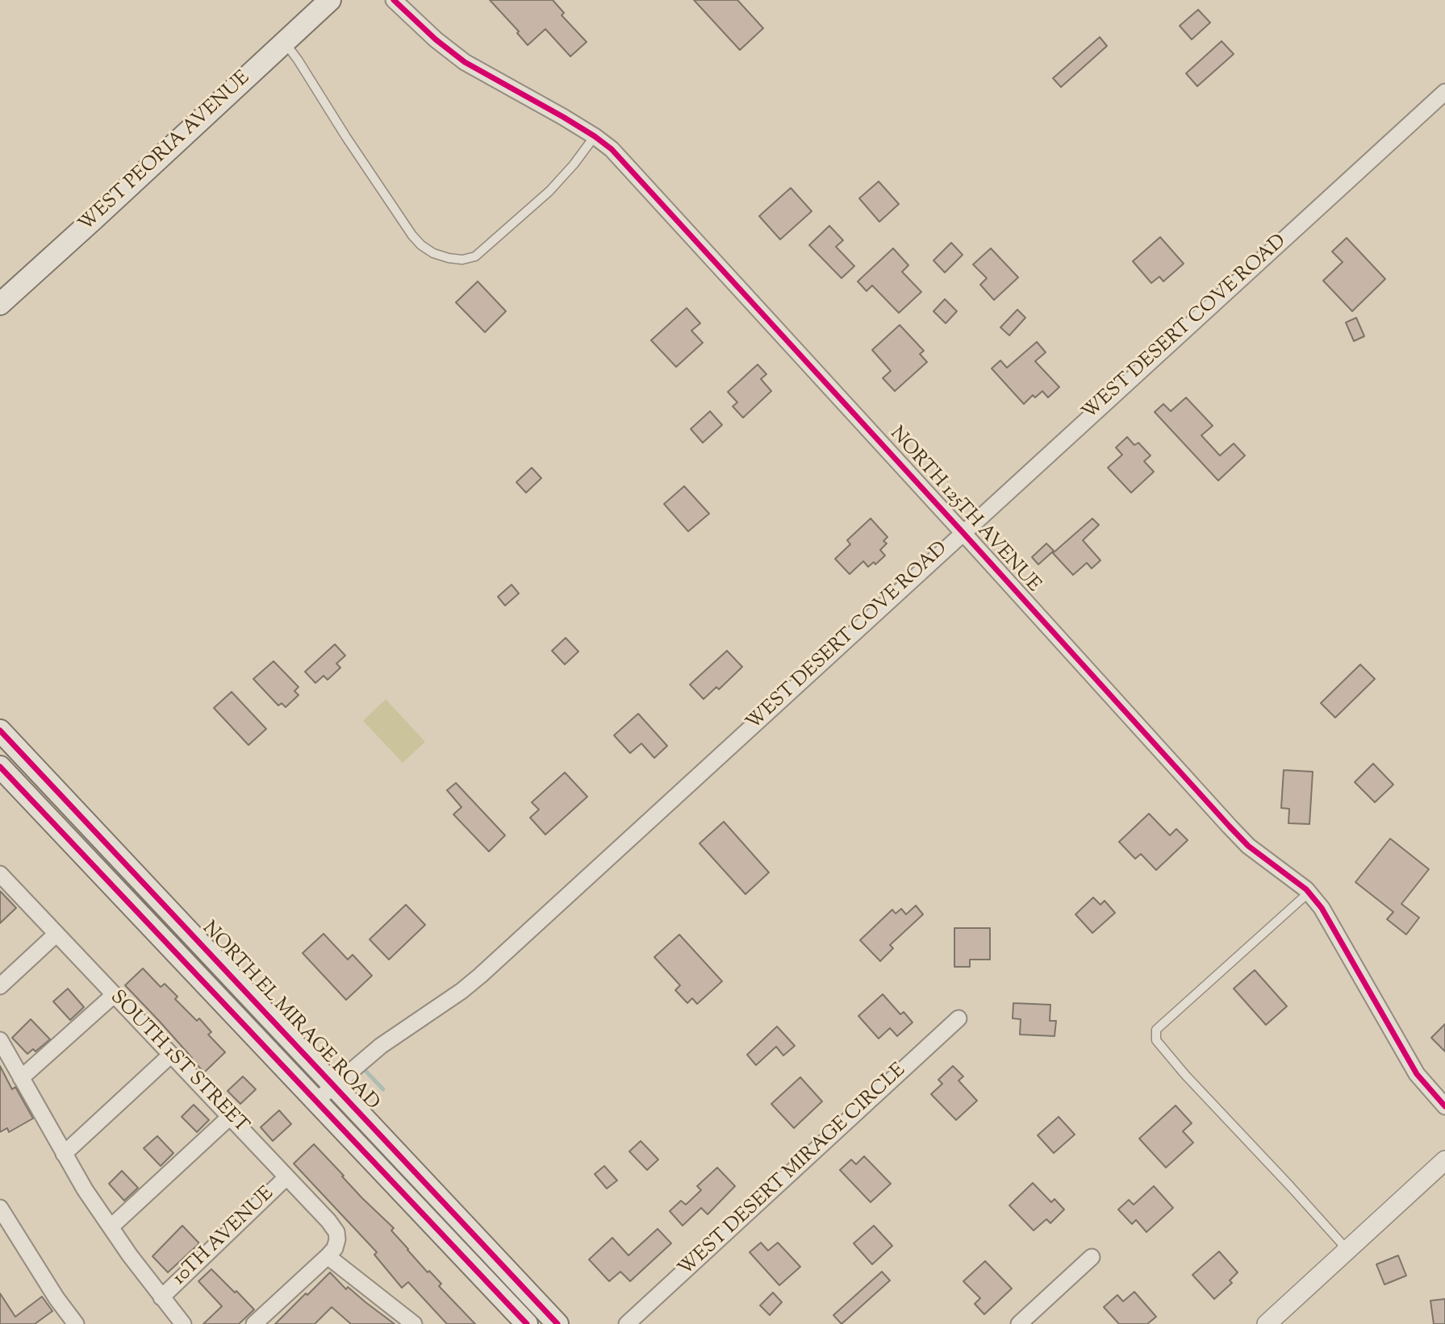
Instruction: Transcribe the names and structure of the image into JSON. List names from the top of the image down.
{
  "streets": {
    "main road": ["WEST PEORIA AVENUE", "NORTH EL MIRAGE ROAD"],
    "street": [
      "WEST DESERT COVE ROAD",
      "NORTH 125TH AVENUE",
      "SOUTH 1ST STREET",
      "WEST DESERT MIRAGE CIRCLE",
      "10TH AVENUE"
    ]
  },
  "crossings": [
    ["WEST DESERT COVE ROAD", "NORTH 125TH AVENUE"],
    ["WEST DESERT COVE ROAD", "NORTH EL MIRAGE ROAD"],
    ["SOUTH 1ST STREET", "10TH AVENUE"]
  ]
}
